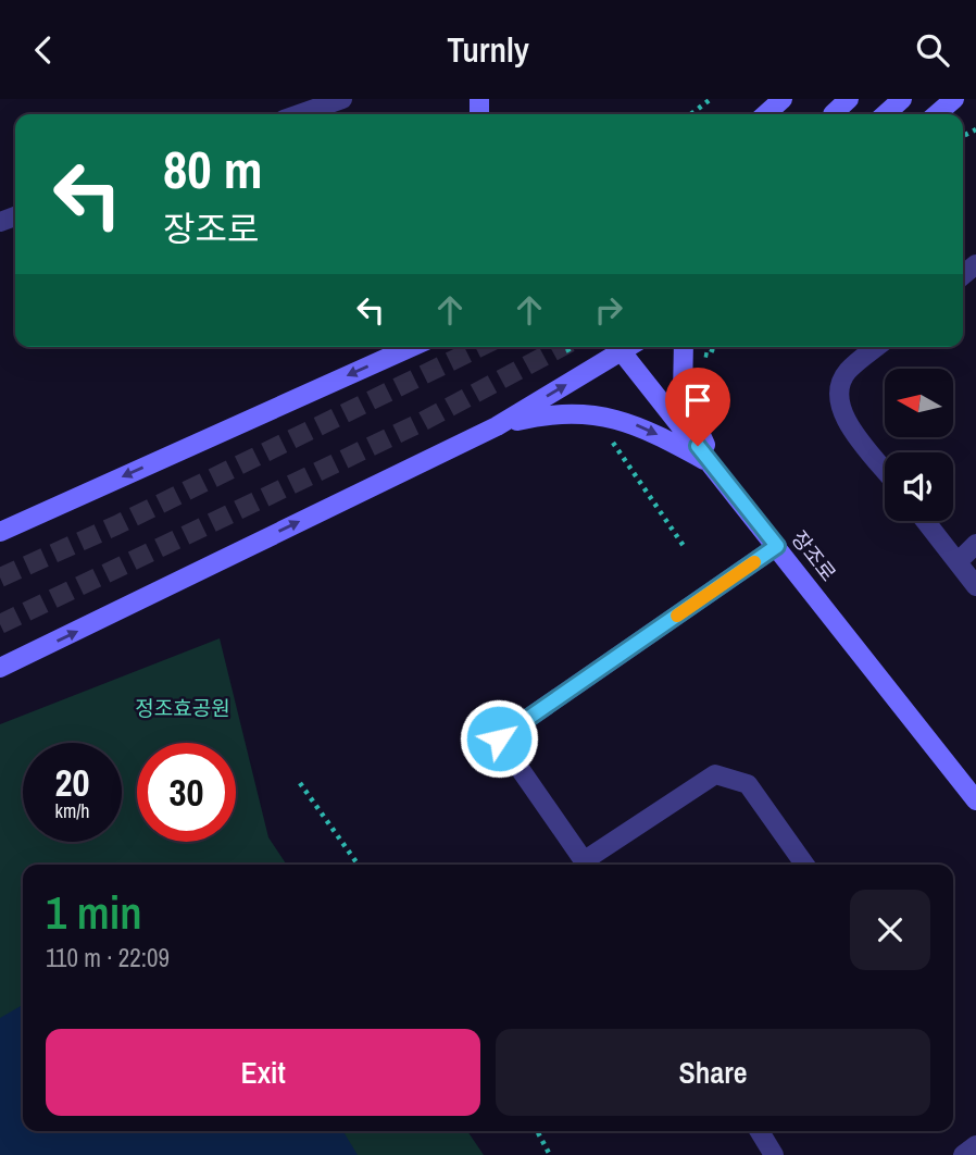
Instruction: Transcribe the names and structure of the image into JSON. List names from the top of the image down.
{
  "streets": {
    "main road": ["장조로"]
  },
  "parks": ["정조효공원"],
  "north": "left",
  "page": {
    "header": "Turnly",
    "turn": ["80 m", "장조로"],
    "speed": "20 km/h",
    "limit": "30",
    "heading": ["1 min", "110 m · 22:09"],
    "buttons": ["Exit", "Share"]
  }
}
